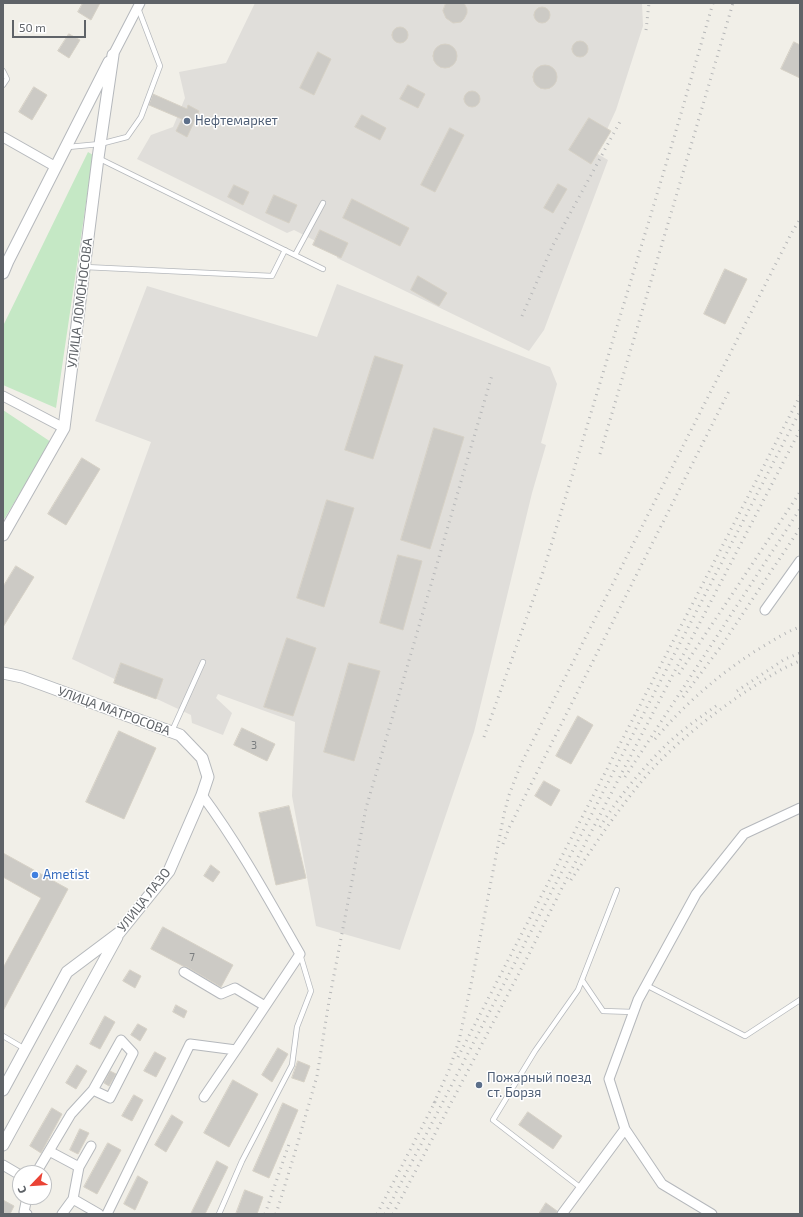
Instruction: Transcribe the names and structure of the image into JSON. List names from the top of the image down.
{
  "streets": {
    "street": ["УЛИЦА ЛОМОНОСОВА", "УЛИЦА МАТРОСОВА", "УЛИЦА ЛАЗО"]
  },
  "crossings": [
    ["УЛИЦА МАТРОСОВА", "УЛИЦА ЛАЗО"]
  ],
  "places": ["Нефтемаркет", "Ametist", "Пожарный поезд ст. Борзя"],
  "house_numbers": ["3", "7"],
  "scale_bar": "50 m",
  "north": "bottom left"
}
